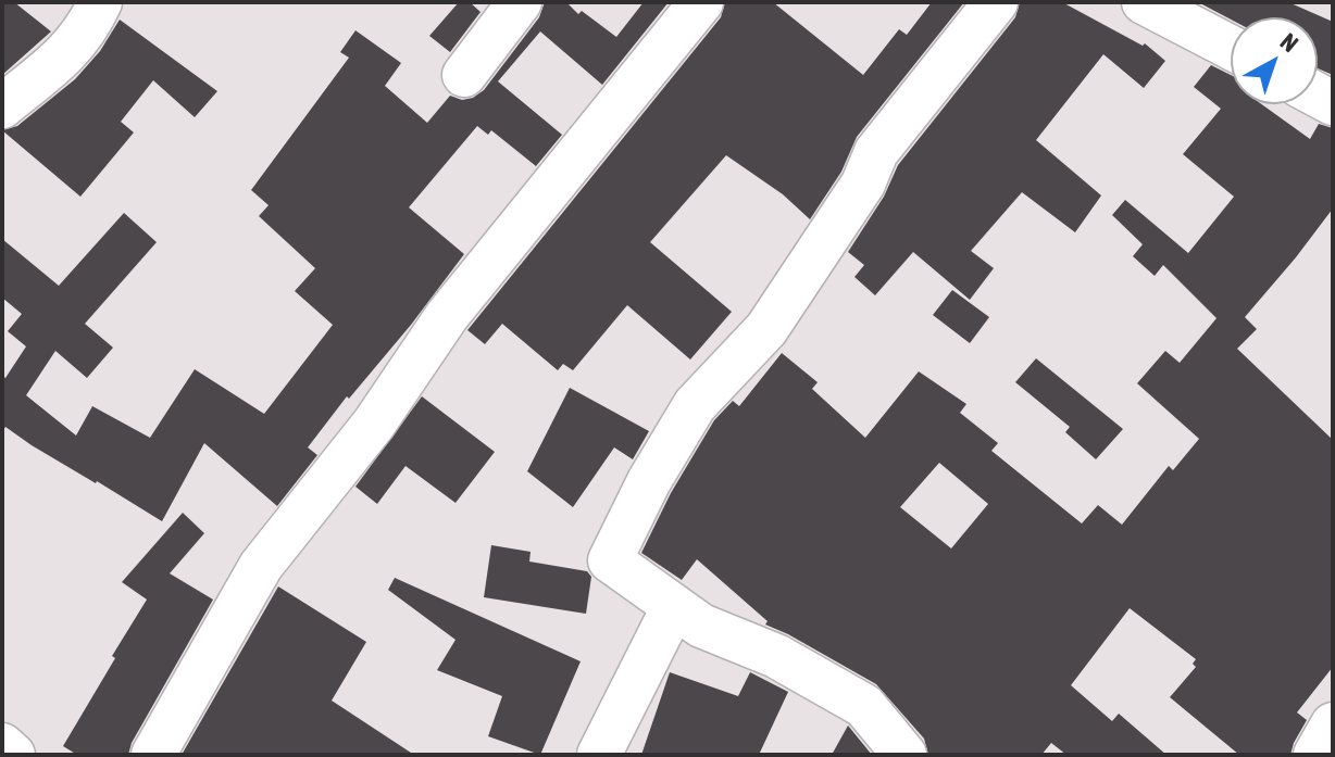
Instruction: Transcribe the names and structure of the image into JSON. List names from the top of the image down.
{
  "north": "top right"
}
